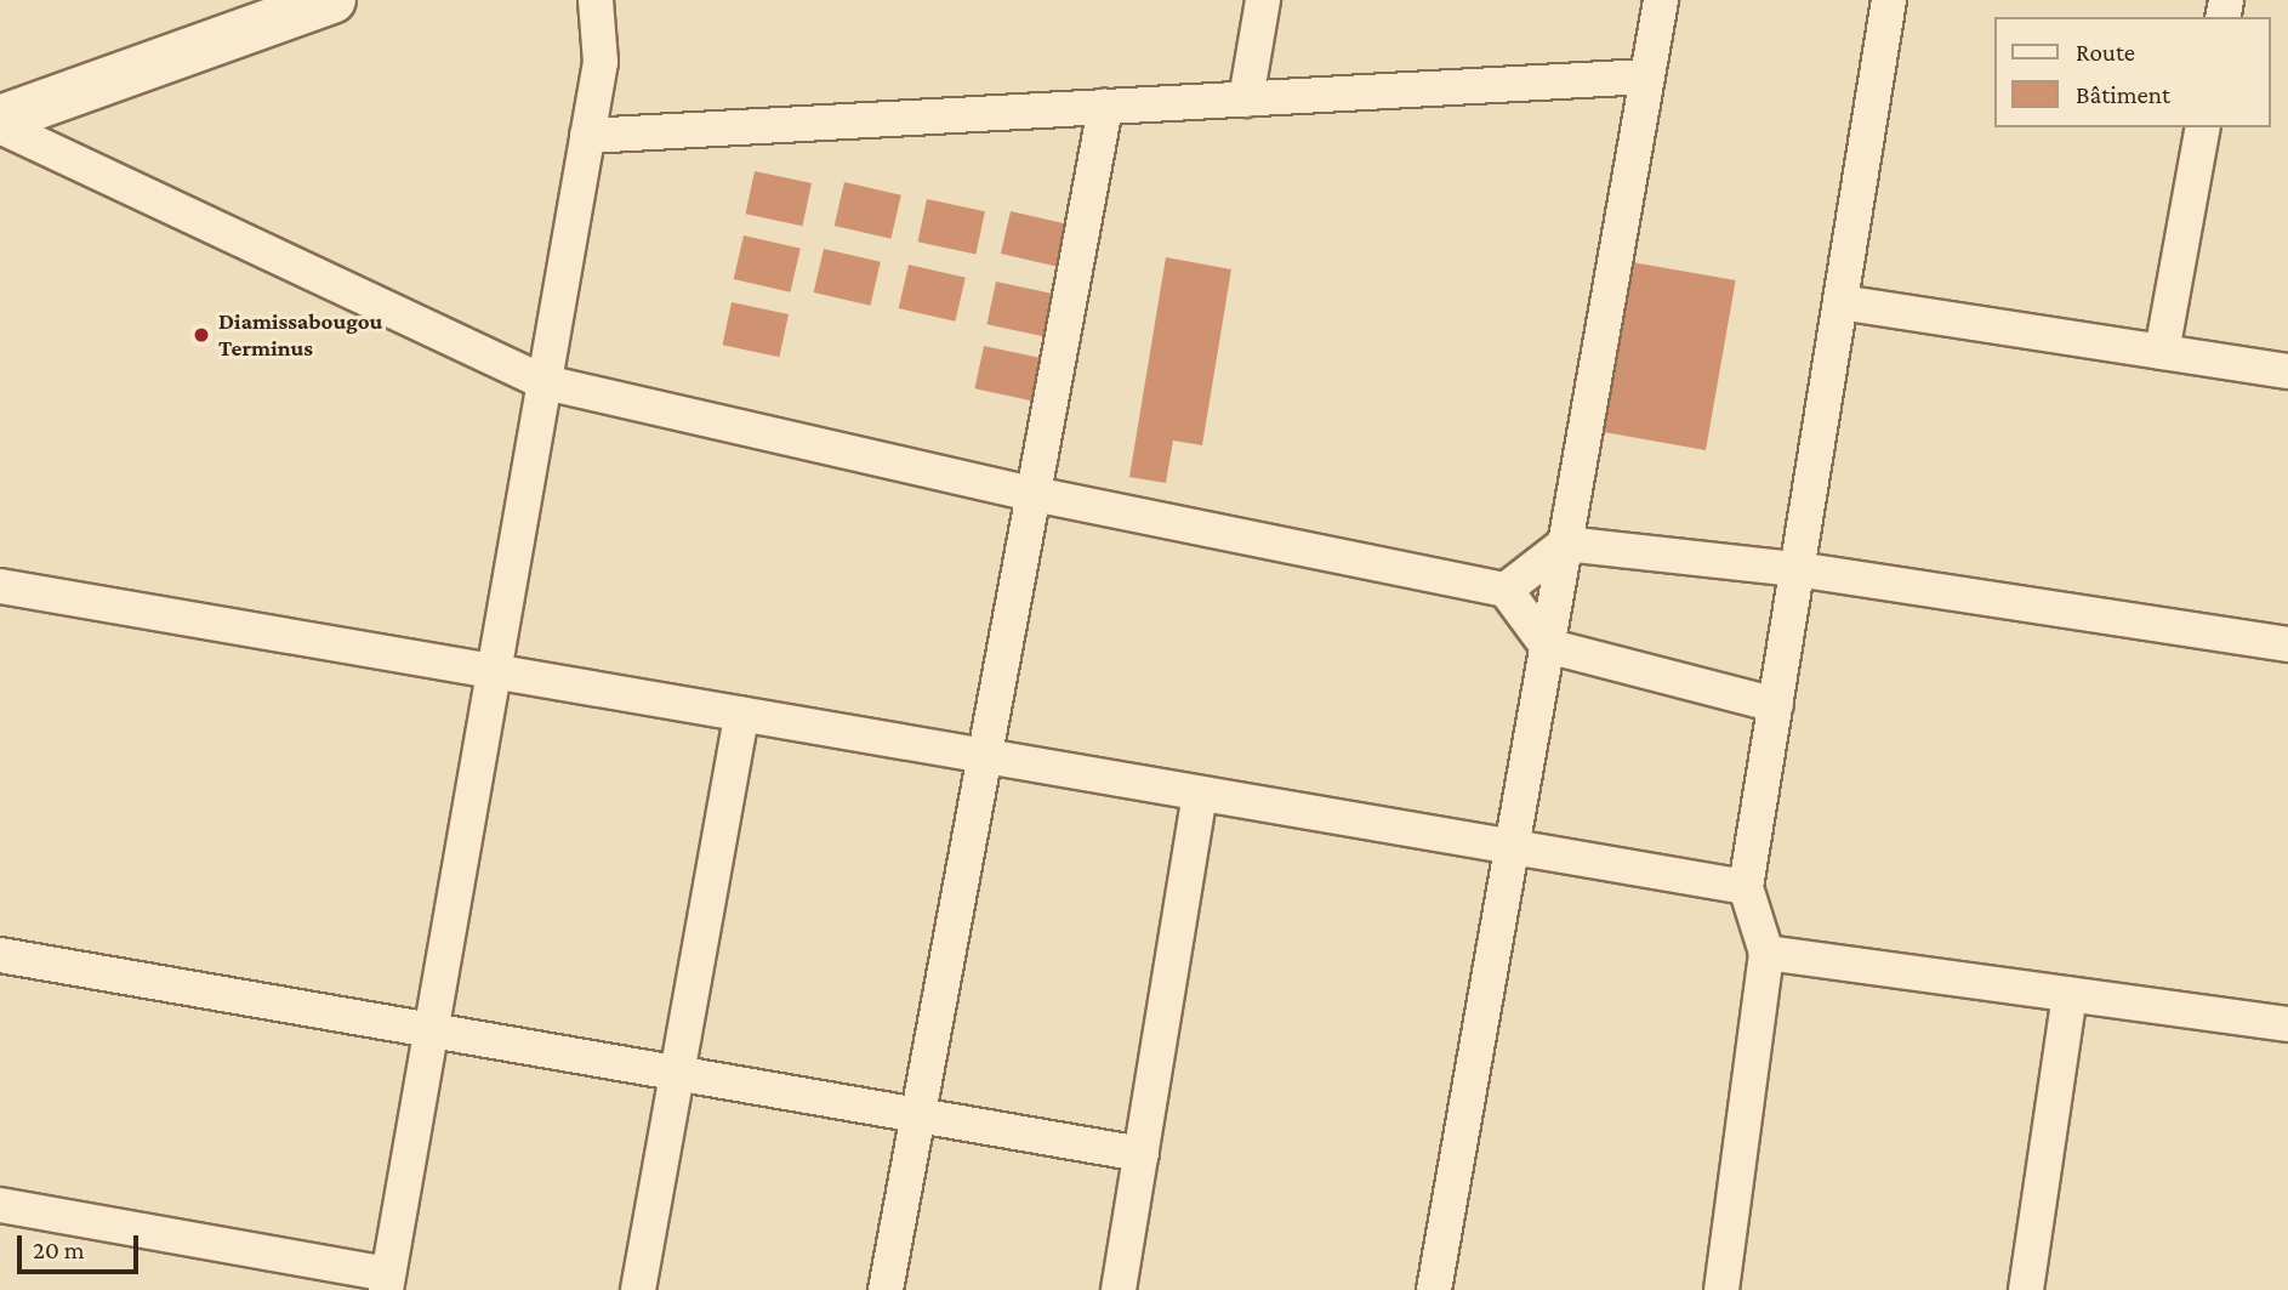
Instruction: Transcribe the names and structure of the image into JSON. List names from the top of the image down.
{
  "places": ["Diamissabougou Terminus"],
  "legend": ["Route", "Bâtiment"],
  "scale_bar": "20 m"
}
